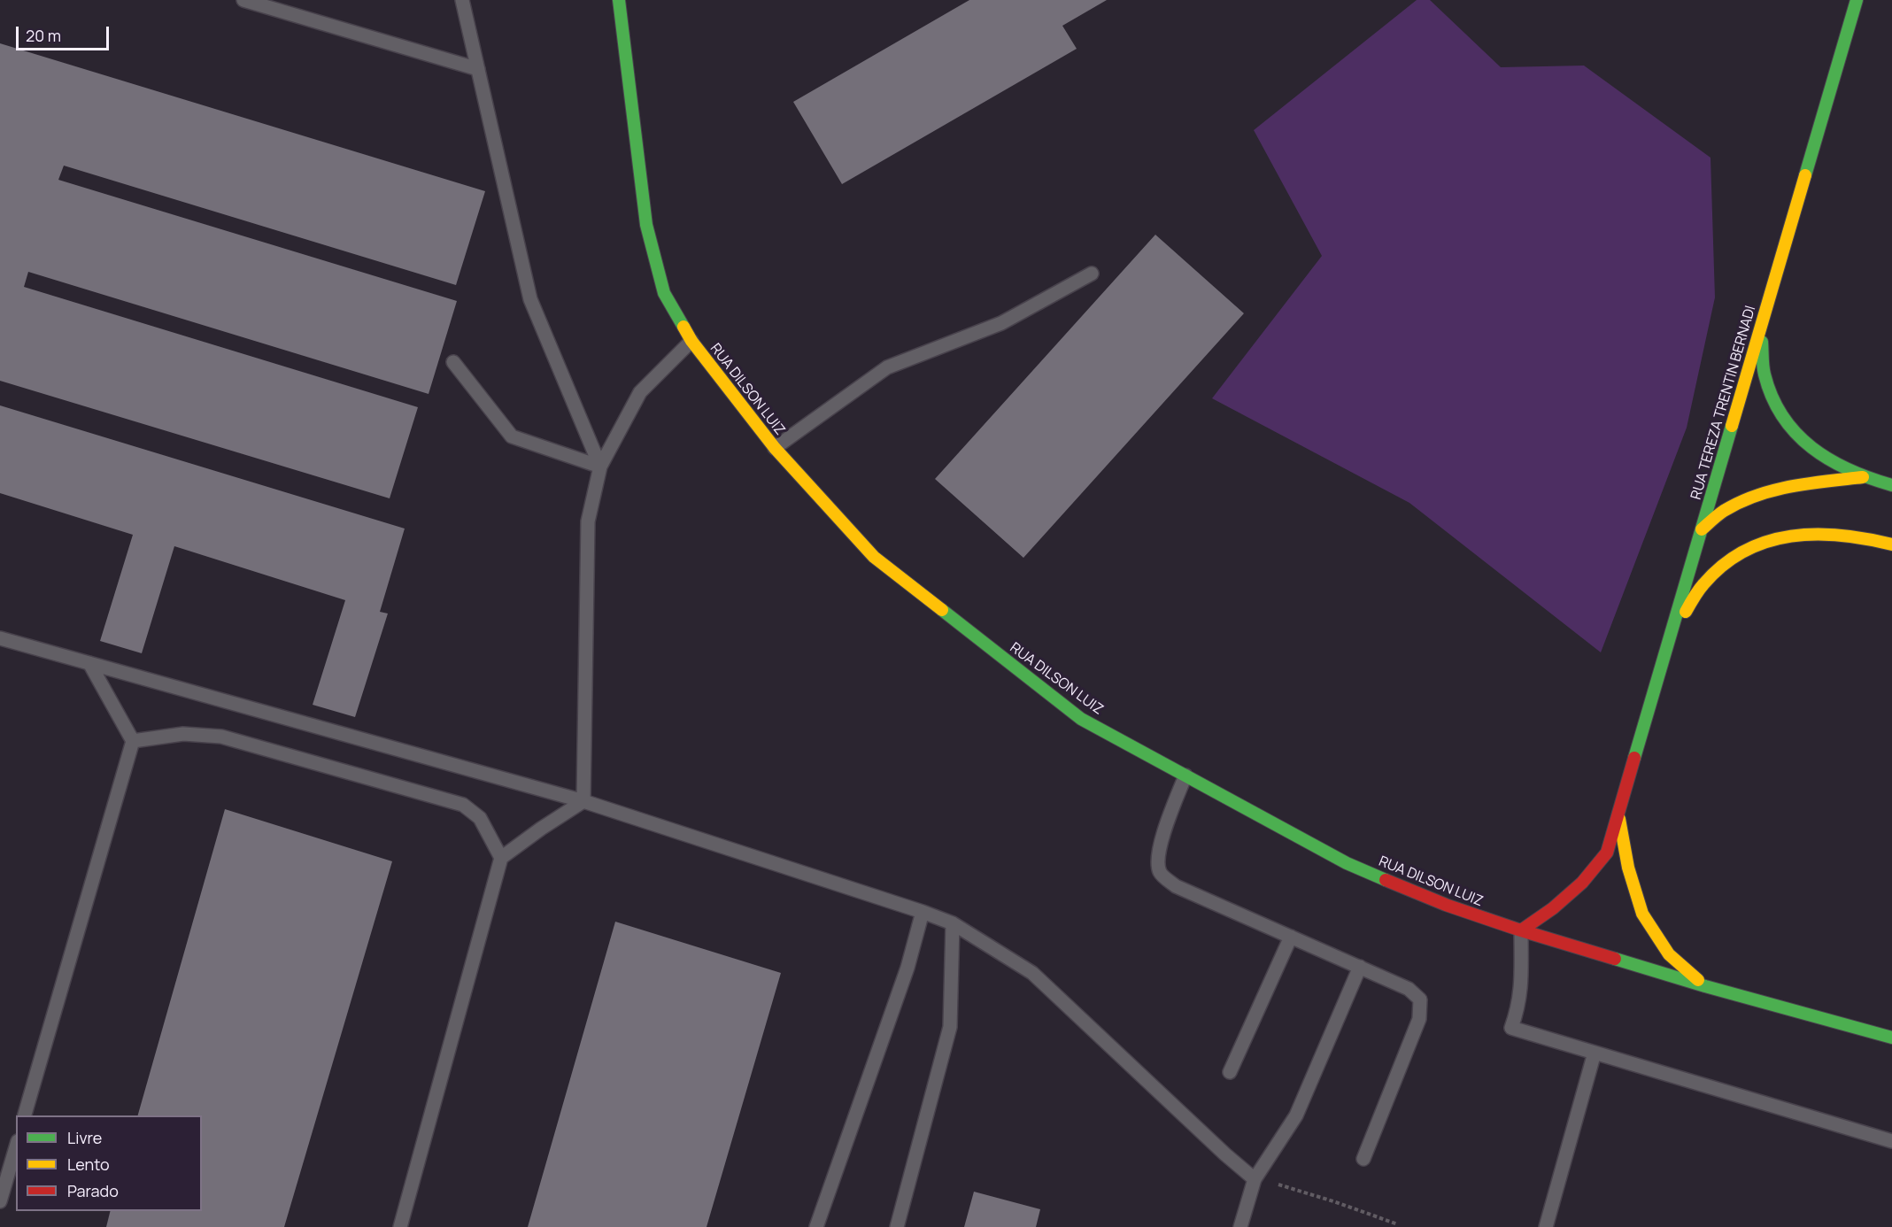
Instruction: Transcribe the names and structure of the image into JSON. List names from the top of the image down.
{
  "streets": {
    "street": ["RUA DILSON LUIZ", "RUA TEREZA TRENTIN BERNADI"]
  },
  "crossings": [
    ["RUA DILSON LUIZ", "RUA TEREZA TRENTIN BERNADI"]
  ],
  "legend": ["Livre", "Lento", "Parado"],
  "scale_bar": "20 m"
}
